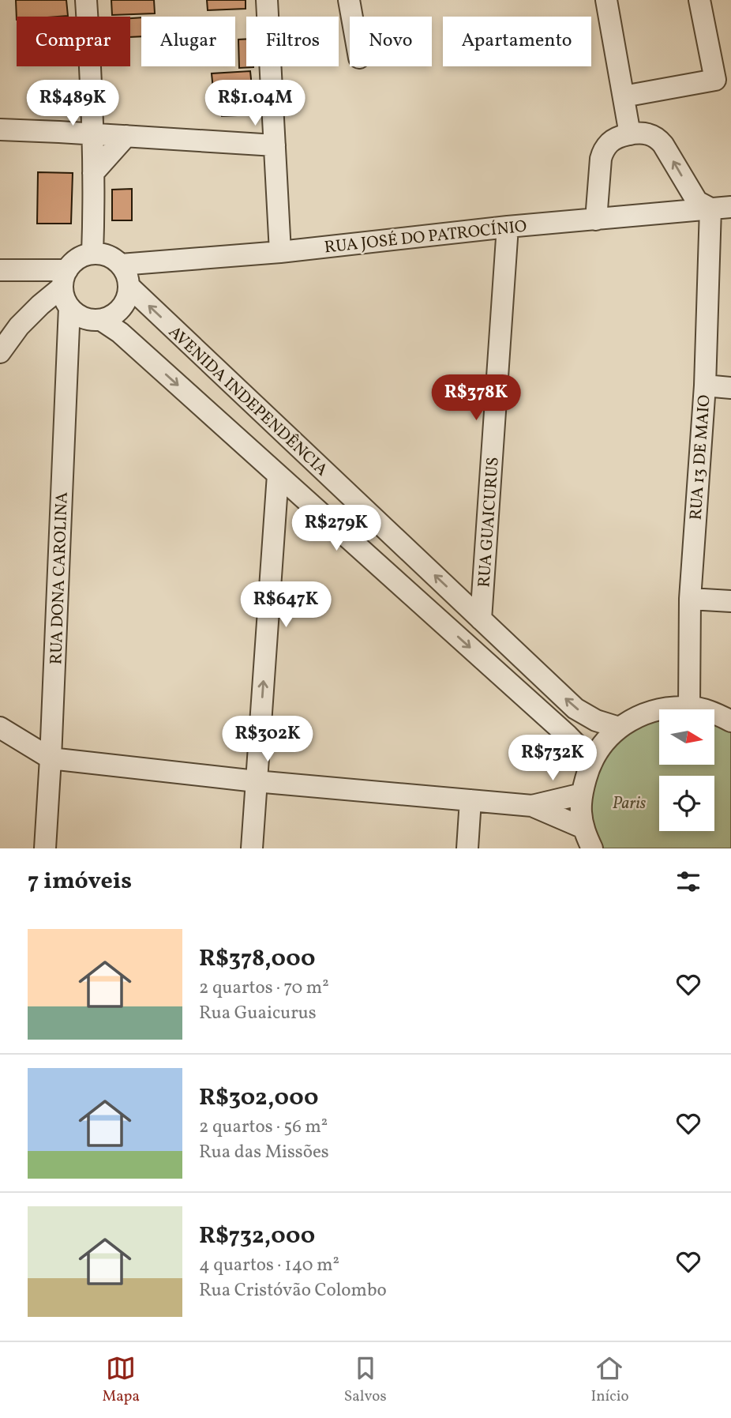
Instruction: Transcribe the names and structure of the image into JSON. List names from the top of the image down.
{
  "streets": {
    "street": [
      "RUA JOSÉ DO PATROCÍNIO",
      "AVENIDA INDEPENDÊNCIA",
      "RUA 13 DE MAIO",
      "RUA GUAICURUS",
      "RUA DONA CAROLINA"
    ]
  },
  "crossings": [
    ["RUA JOSÉ DO PATROCÍNIO", "AVENIDA INDEPENDÊNCIA"],
    ["RUA JOSÉ DO PATROCÍNIO", "RUA 13 DE MAIO"],
    ["RUA JOSÉ DO PATROCÍNIO", "RUA GUAICURUS"],
    ["RUA JOSÉ DO PATROCÍNIO", "RUA DONA CAROLINA"],
    ["AVENIDA INDEPENDÊNCIA", "RUA GUAICURUS"],
    ["AVENIDA INDEPENDÊNCIA", "RUA DONA CAROLINA"]
  ],
  "parks": ["Paris"],
  "north": "right",
  "page": {
    "chip": [
      "Comprar",
      "Alugar",
      "Filtros",
      "Novo",
      "Apartamento"
    ],
    "price": [
      "R$489K",
      "R$1.04M",
      "R$378K",
      "R$279K",
      "R$647K",
      "R$302K",
      "R$732K"
    ],
    "heading": "7 imóveis",
    "list": [
      {
        "name": "R$378,000",
        "note": "2 quartos · 70 m² · Rua Guaicurus"
      },
      {
        "name": "R$302,000",
        "note": "2 quartos · 56 m² · Rua das Missões"
      },
      {
        "name": "R$732,000",
        "note": "4 quartos · 140 m² · Rua Cristóvão Colombo"
      }
    ],
    "tabs": ["Mapa", "Salvos", "Início"]
  }
}
